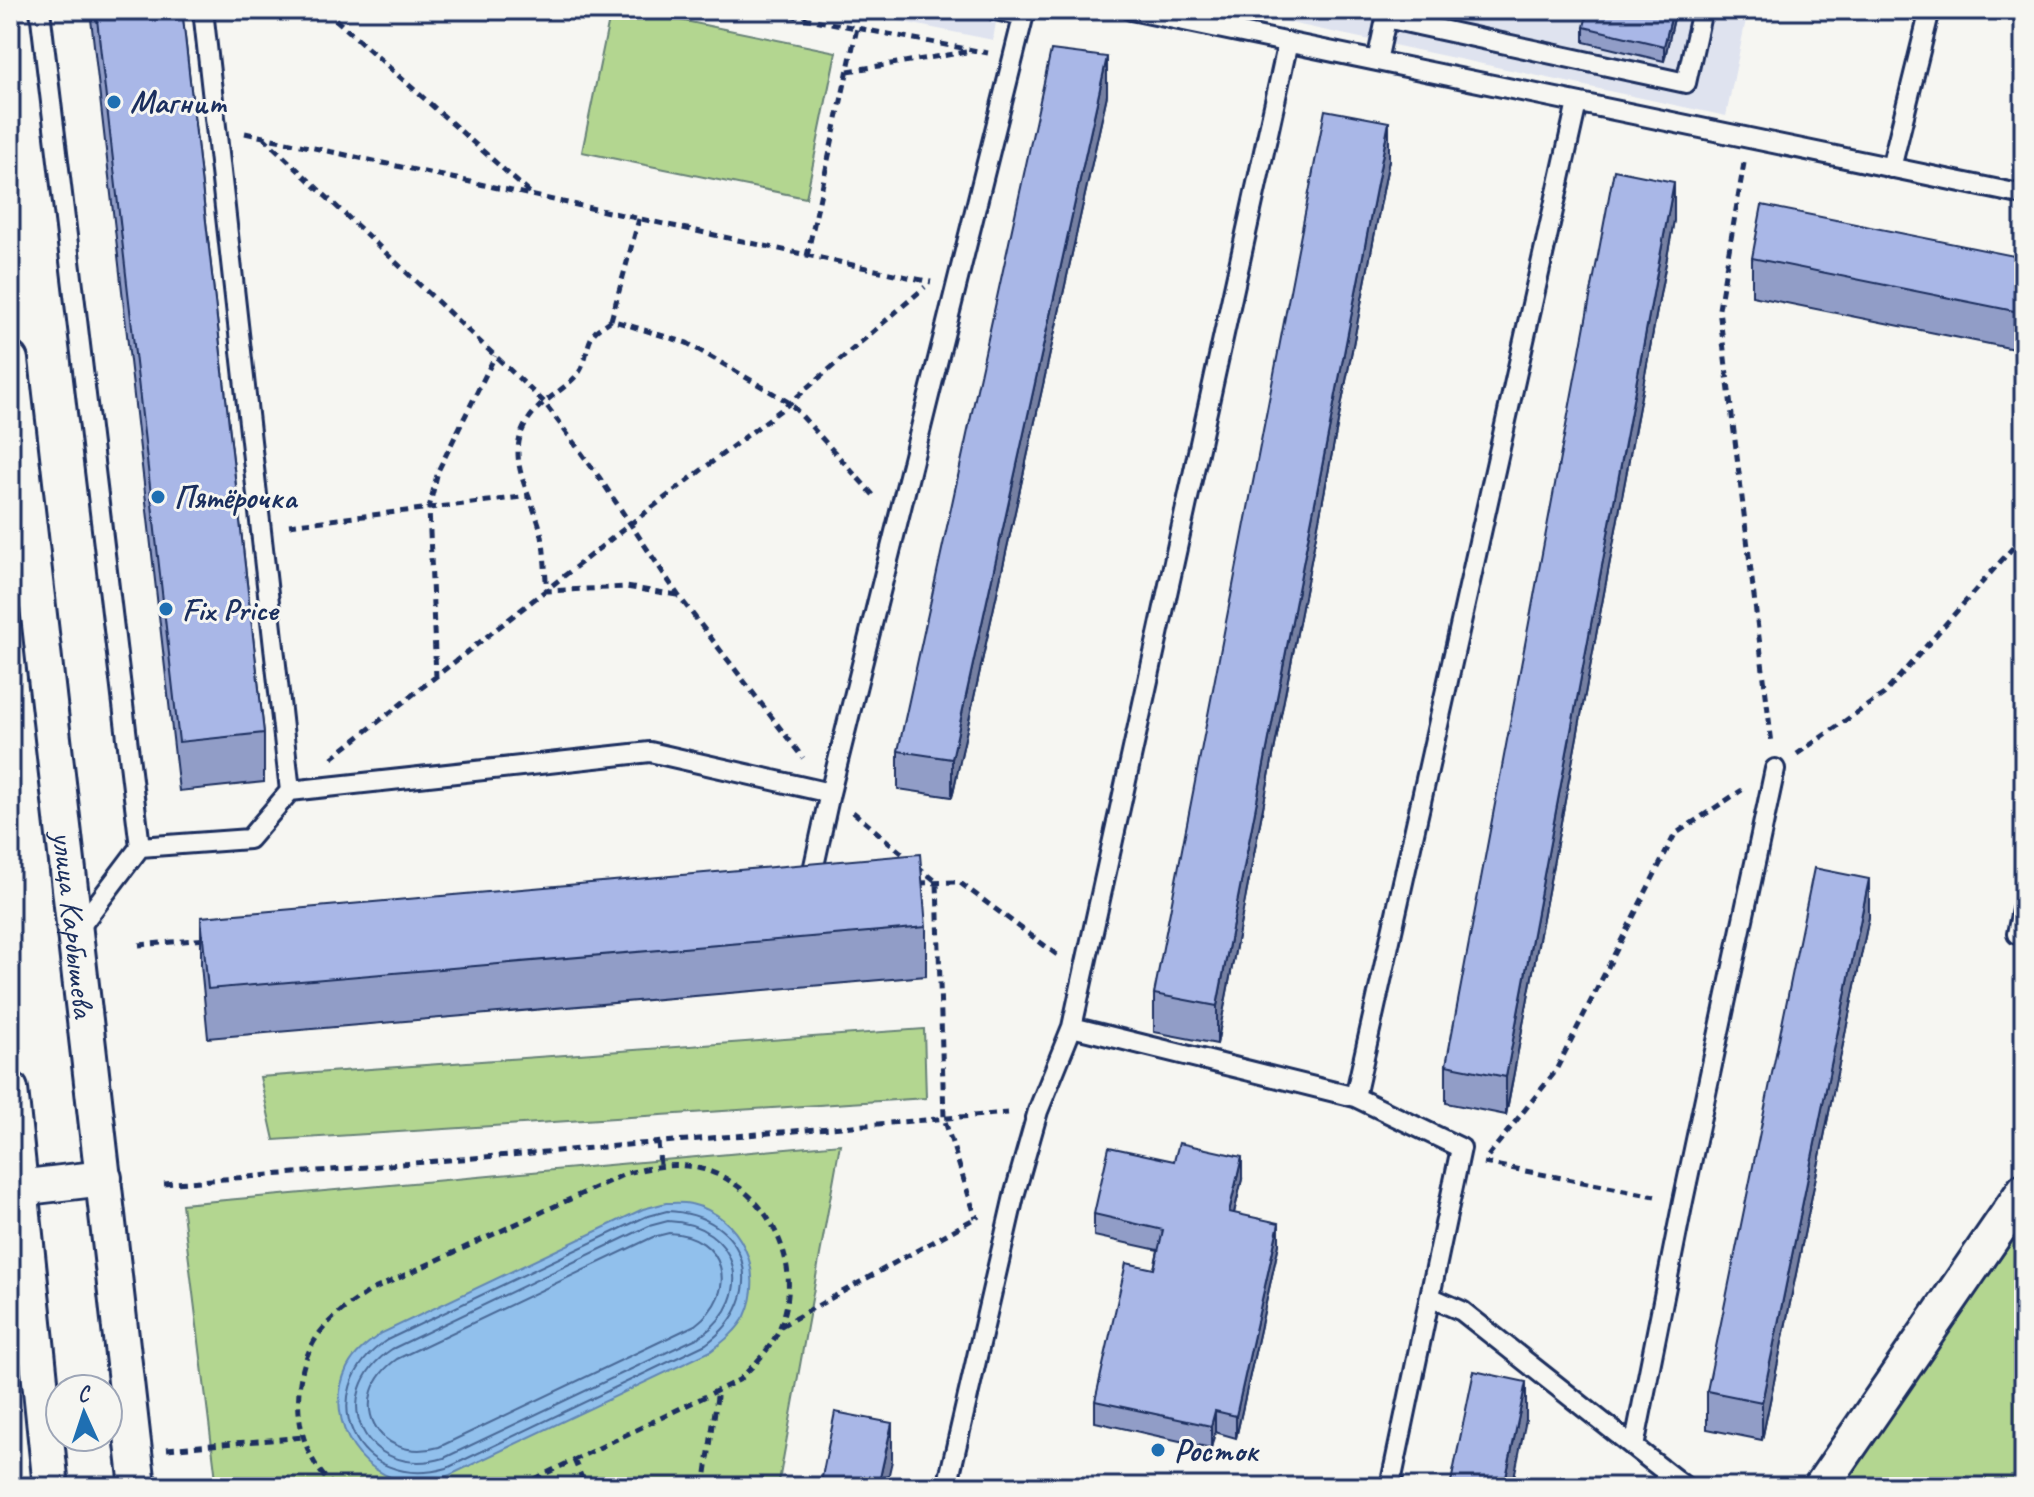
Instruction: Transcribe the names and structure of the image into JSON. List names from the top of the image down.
{
  "streets": {
    "street": ["улица Карбышева"]
  },
  "places": [
    "Магнит",
    "Пятёрочка",
    "Fix Price",
    "Росток"
  ],
  "north": "top"
}
